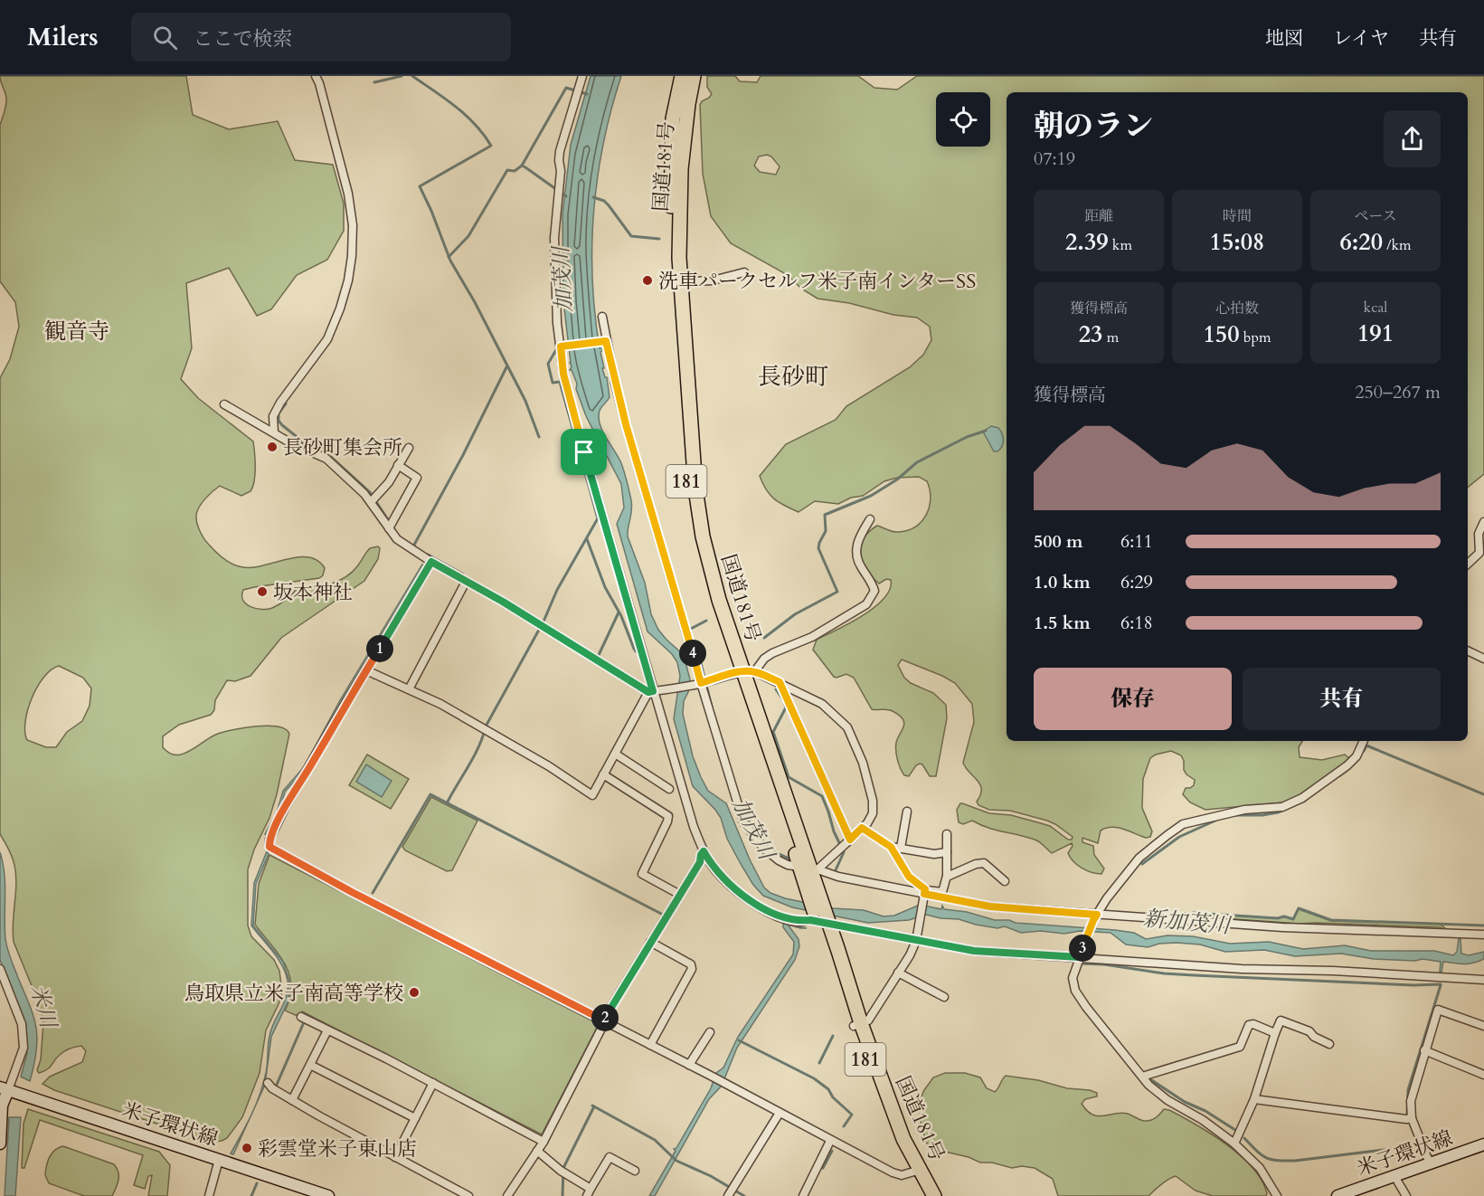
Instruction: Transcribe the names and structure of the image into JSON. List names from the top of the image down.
{
  "streets": {
    "highway": ["国道181号", "181"],
    "main road": ["米子環状線"]
  },
  "districts": ["観音寺", "長砂町"],
  "water": ["加茂川", "新加茂川", "米川"],
  "places": [
    "洗車パークセルフ米子南インターSS",
    "長砂町集会所",
    "坂本神社",
    "鳥取県立米子南高等学校",
    "彩雲堂米子東山店"
  ],
  "page": {
    "header": "Milers",
    "search": "ここで検索",
    "nav": ["地図", "レイヤ", "共有"],
    "heading": ["朝のラン", "07:19"],
    "stats": [
      ["距離", "2.39 km"],
      ["時間", "15:08"],
      ["ペース", "6:20 /km"],
      ["獲得標高", "23 m"],
      ["心拍数", "150 bpm"],
      ["kcal", "191"]
    ],
    "chart": ["獲得標高", "250–267 m"],
    "list": [
      {
        "name": "500 m",
        "note": "6:11"
      },
      {
        "name": "1.0 km",
        "note": "6:29"
      },
      {
        "name": "1.5 km",
        "note": "6:18"
      }
    ],
    "pins": [
      "1",
      "4",
      "3",
      "2"
    ],
    "buttons": ["保存", "共有"]
  }
}
